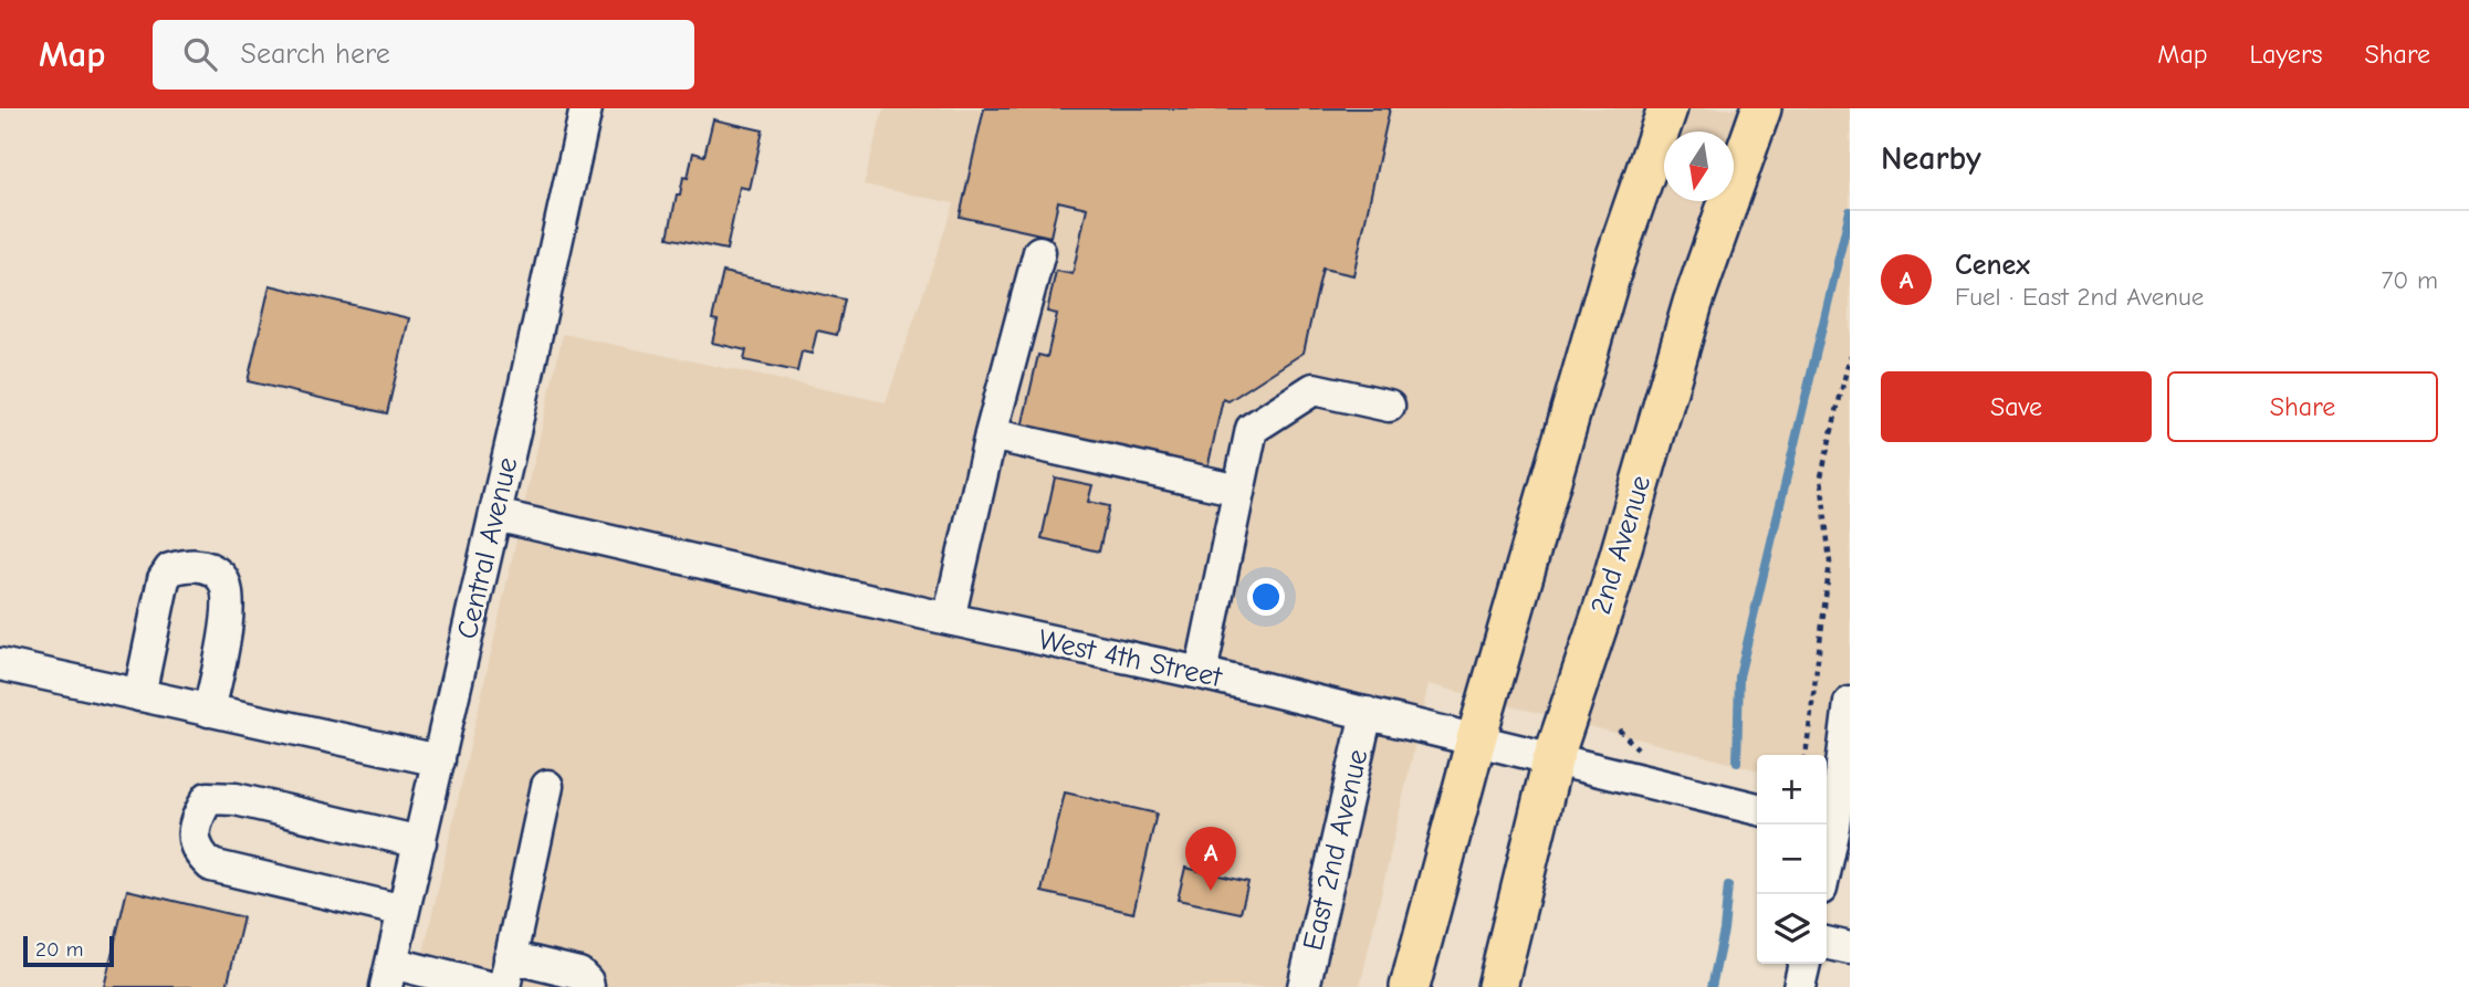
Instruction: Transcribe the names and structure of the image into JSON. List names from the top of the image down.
{
  "streets": {
    "main road": ["2nd Avenue"],
    "street": ["Central Avenue", "West 4th Street", "East 2nd Avenue"]
  },
  "crossings": [
    ["2nd Avenue", "West 4th Street"],
    ["Central Avenue", "West 4th Street"],
    ["West 4th Street", "East 2nd Avenue"]
  ],
  "scale_bar": "20 m",
  "north": "bottom",
  "page": {
    "header": "Map",
    "search": "Search here",
    "nav": ["Map", "Layers", "Share"],
    "heading": "Nearby",
    "list": [
      {
        "mark": "A",
        "name": "Cenex",
        "note": "Fuel · East 2nd Avenue",
        "value": "70 m"
      }
    ],
    "buttons": ["Save", "Share"],
    "map_buttons": ["+", "−"],
    "pins": "A",
    "scale": "20 m"
  }
}
